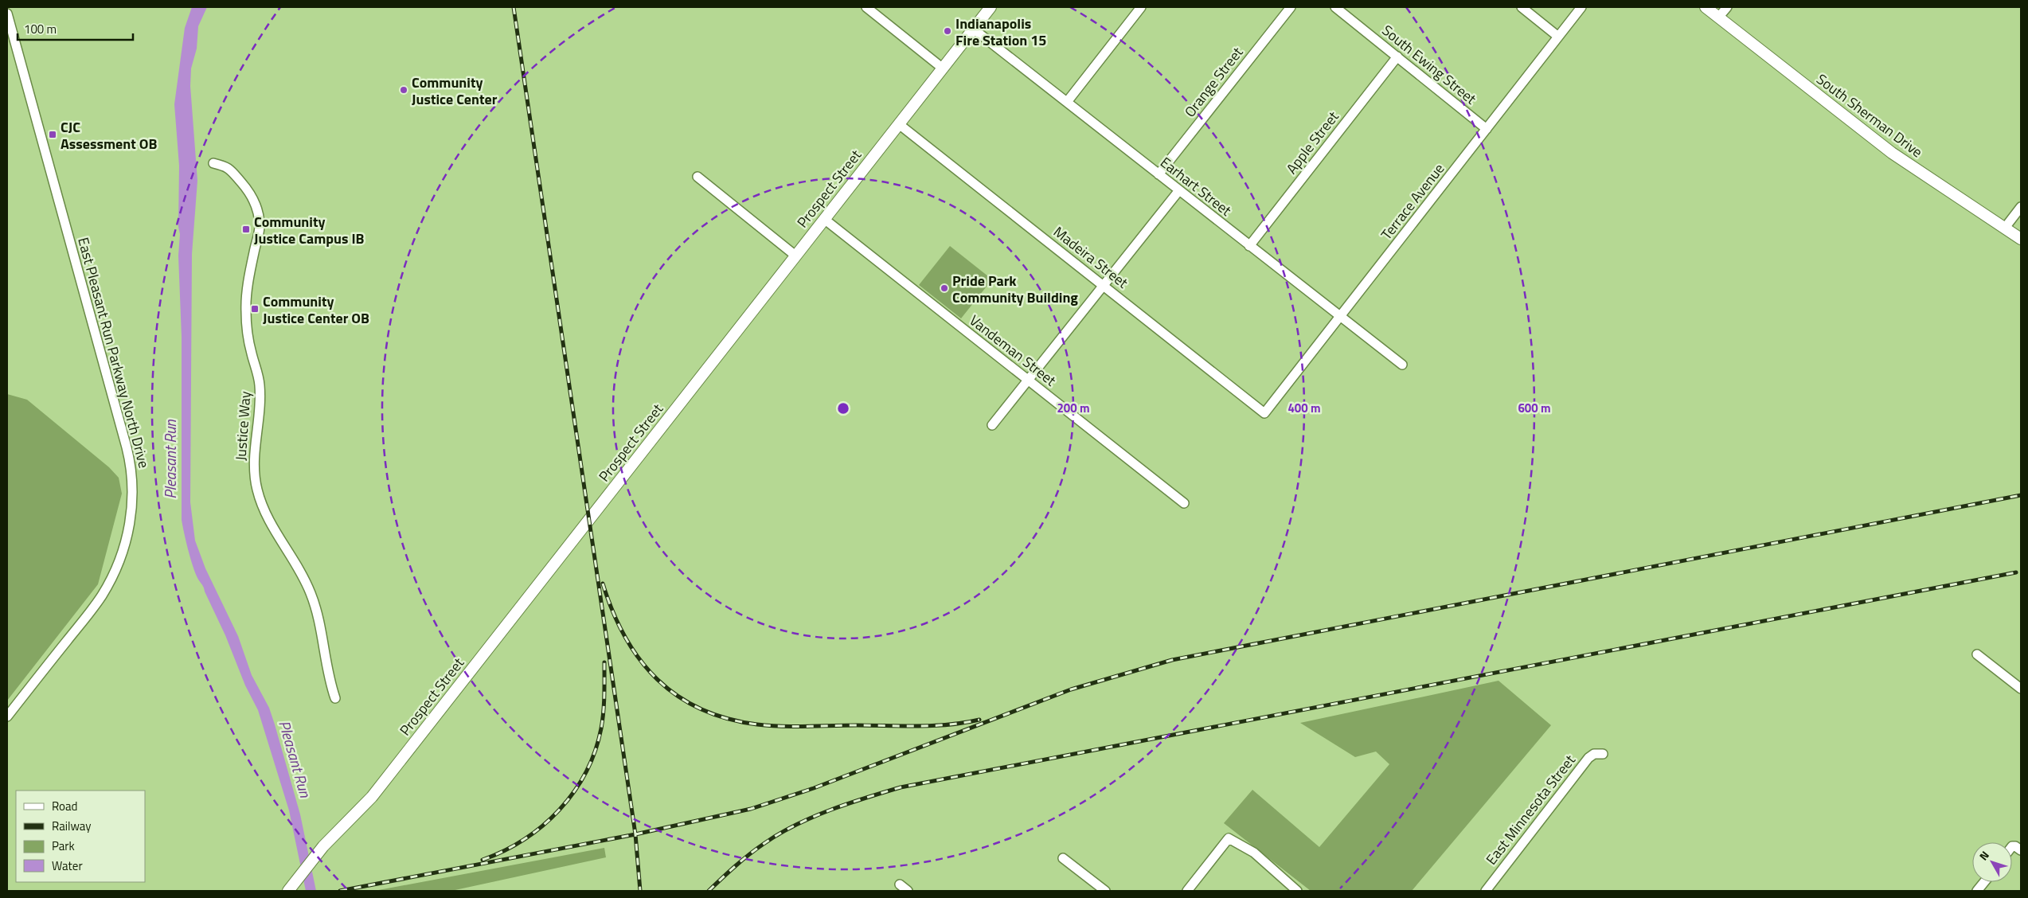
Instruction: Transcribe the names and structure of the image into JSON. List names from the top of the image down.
{
  "streets": {
    "main road": ["South Sherman Drive", "Prospect Street"],
    "street": [
      "South Ewing Street",
      "Orange Street",
      "Apple Street",
      "Earhart Street",
      "Terrace Avenue",
      "Madeira Street",
      "Vandeman Street",
      "East Pleasant Run Parkway North Drive",
      "Justice Way",
      "East Minnesota Street"
    ]
  },
  "crossings": [
    ["South Ewing Street", "Apple Street"],
    ["South Ewing Street", "Terrace Avenue"],
    ["Orange Street", "Earhart Street"],
    ["Apple Street", "Earhart Street"],
    ["Earhart Street", "Prospect Street"],
    ["Earhart Street", "Terrace Avenue"],
    ["Prospect Street", "Madeira Street"],
    ["Prospect Street", "Vandeman Street"],
    ["Terrace Avenue", "Madeira Street"]
  ],
  "water": ["Pleasant Run"],
  "places": {
    "other": ["Indianapolis Fire Station 15", "Community Justice Center", "Pride Park Community Building"],
    "transit": ["CJC Assessment OB", "Community Justice Campus IB", "Community Justice Center OB"]
  },
  "legend": [
    "Road",
    "Railway",
    "Park",
    "Water"
  ],
  "scale_bar": "100 m",
  "north": "top left",
  "rings": ["200 m", "400 m", "600 m"]
}
